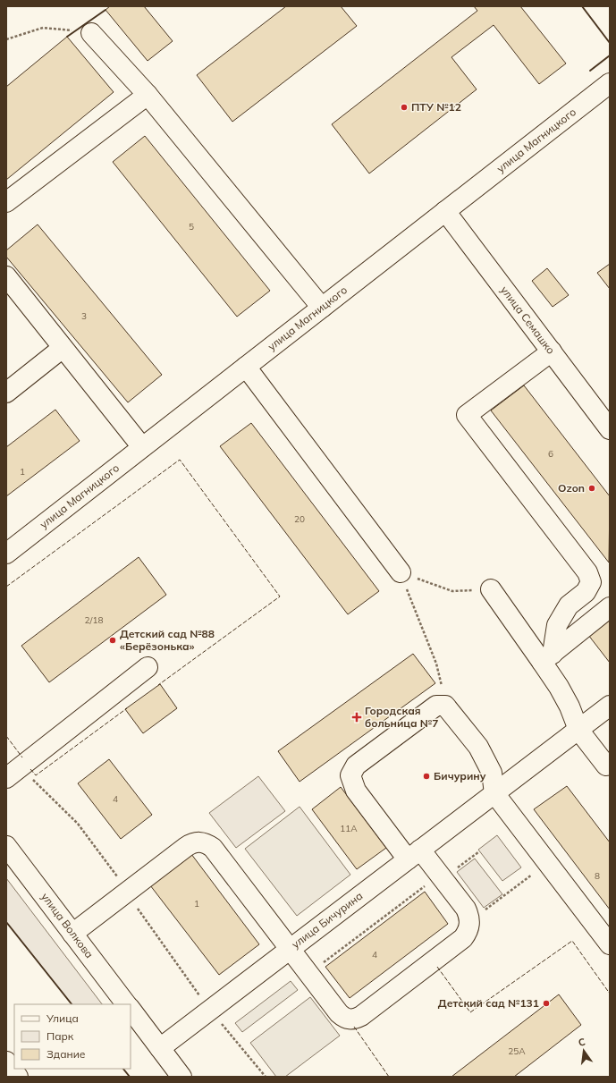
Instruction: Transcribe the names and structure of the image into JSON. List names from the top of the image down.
{
  "streets": {
    "street": [
      "улица Магницкого",
      "улица Семашко",
      "улица Бичурина",
      "улица Волкова"
    ]
  },
  "crossings": [
    ["улица Магницкого", "улица Семашко"]
  ],
  "places": {
    "other": [
      "ПТУ №12",
      "Ozon",
      "Детский сад №88 «Берёзонька»",
      "Бичурину",
      "Детский сад №131"
    ],
    "health": ["Городская больница №7"]
  },
  "house_numbers": [
    "5",
    "3",
    "6",
    "1",
    "20",
    "2/18",
    "4",
    "11А",
    "8",
    "1",
    "4",
    "25А"
  ],
  "legend": ["Улица", "Парк", "Здание"],
  "north": "top"
}
